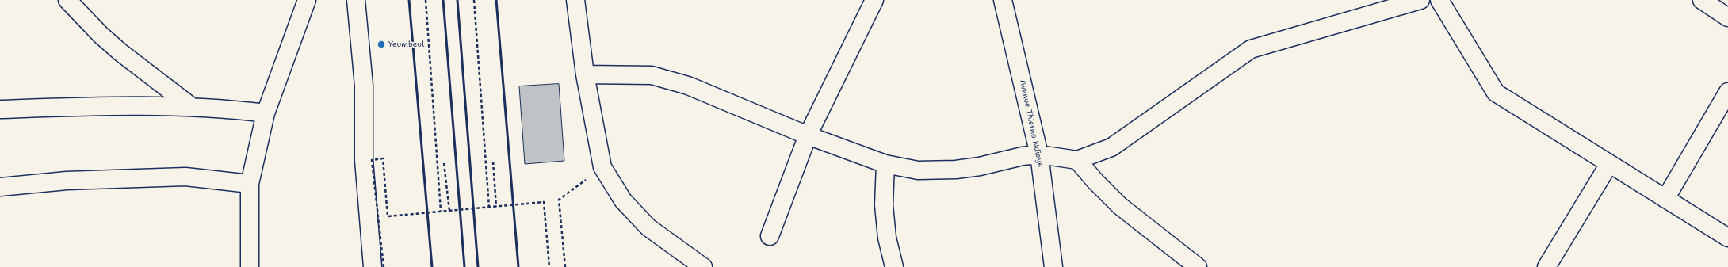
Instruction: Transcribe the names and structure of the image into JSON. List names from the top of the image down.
{
  "streets": {
    "street": ["Avenue Thierno Ndiaye"]
  },
  "places": ["Yeumbeul"]
}
